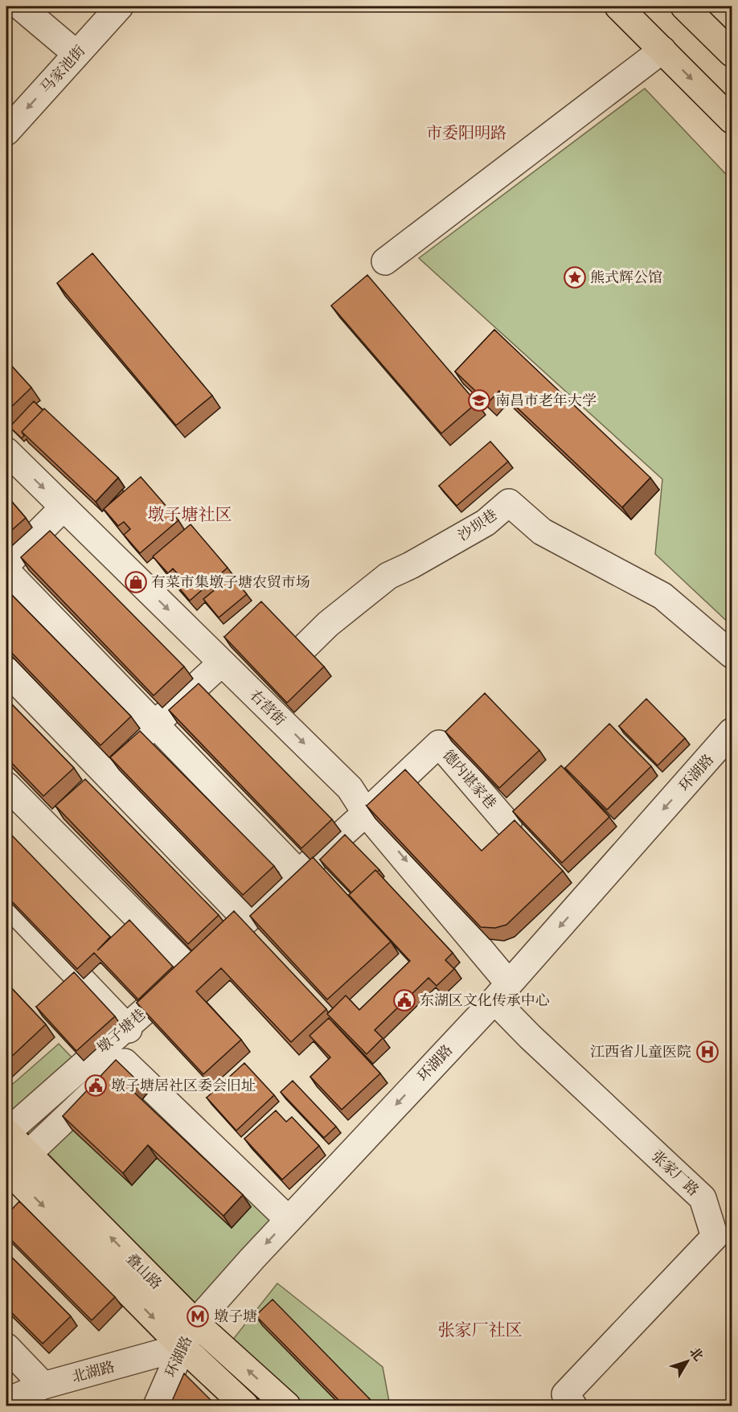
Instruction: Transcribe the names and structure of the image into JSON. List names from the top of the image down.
{
  "streets": {
    "main road": ["叠山路"],
    "street": [
      "马家池街",
      "沙坝巷",
      "右营街",
      "环湖路",
      "德内谌家巷",
      "墩子塘巷",
      "张家厂路",
      "北湖路"
    ]
  },
  "crossings": [
    ["沙坝巷", "右营街"],
    ["右营街", "环湖路"],
    ["右营街", "德内谌家巷"],
    ["右营街", "墩子塘巷"],
    ["右营街", "张家厂路"],
    ["环湖路", "张家厂路"],
    ["环湖路", "叠山路"],
    ["环湖路", "北湖路"],
    ["德内谌家巷", "墩子塘巷"],
    ["墩子塘巷", "叠山路"],
    ["叠山路", "北湖路"]
  ],
  "one_way": ["马家池街", "环湖路"],
  "districts": ["市委阳明路", "墩子塘社区", "张家厂社区"],
  "places": {
    "place": ["熊式辉公馆"],
    "school or university": ["南昌市老年大学"],
    "shop": ["有菜市集墩子塘农贸市场"],
    "public building": ["东湖区文化传承中心", "墩子塘居社区委会旧址"],
    "hospital": ["江西省儿童医院"],
    "metro station": ["墩子塘"]
  },
  "north": "top right"
}
